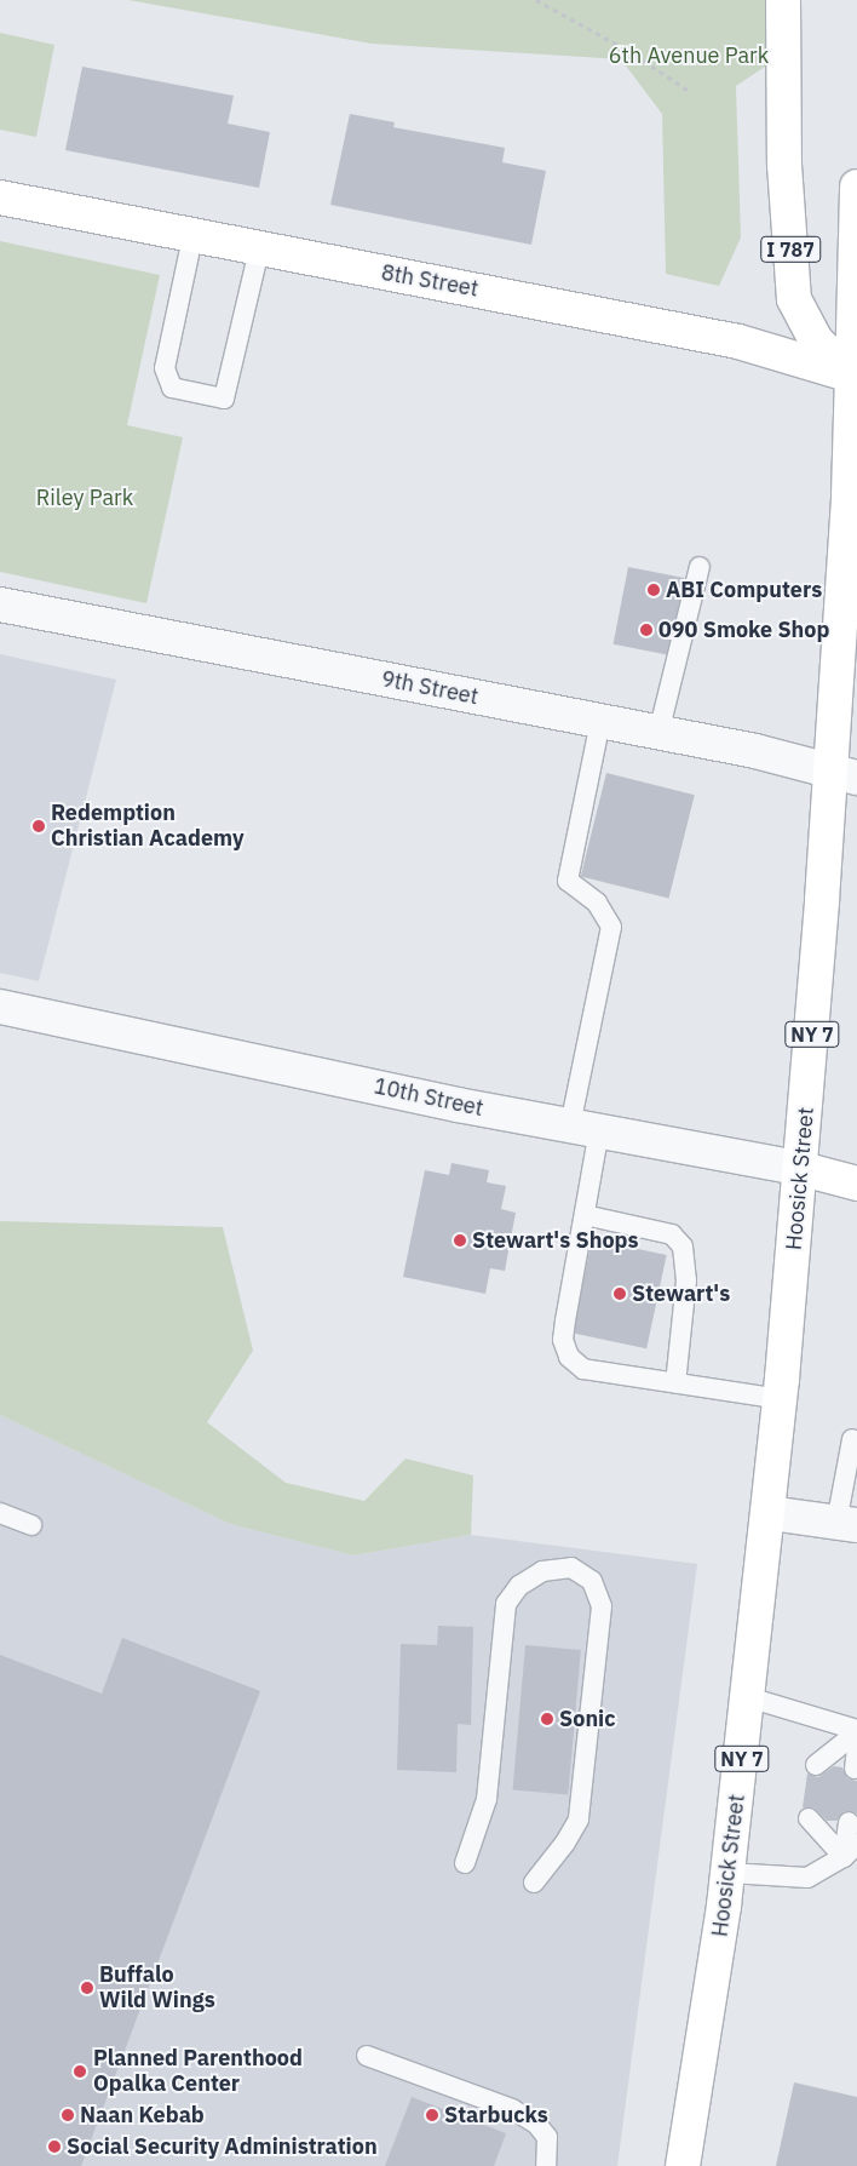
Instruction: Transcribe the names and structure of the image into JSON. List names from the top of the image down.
{
  "streets": {
    "main road": [
      "I 787",
      "8th Street",
      "NY 7",
      "10th Street",
      "Hoosick Street"
    ],
    "street": ["9th Street"]
  },
  "crossings": [
    ["I 787", "8th Street"],
    ["I 787", "Hoosick Street"],
    ["8th Street", "Hoosick Street"],
    ["9th Street", "Hoosick Street"],
    ["10th Street", "Hoosick Street"]
  ],
  "parks": ["6th Avenue Park", "Riley Park"],
  "places": [
    "ABI Computers",
    "090 Smoke Shop",
    "Redemption Christian Academy",
    "Stewart's Shops",
    "Stewart's",
    "Sonic",
    "Buffalo Wild Wings",
    "Planned Parenthood Opalka Center",
    "Naan Kebab",
    "Starbucks",
    "Social Security Administration"
  ]
}
